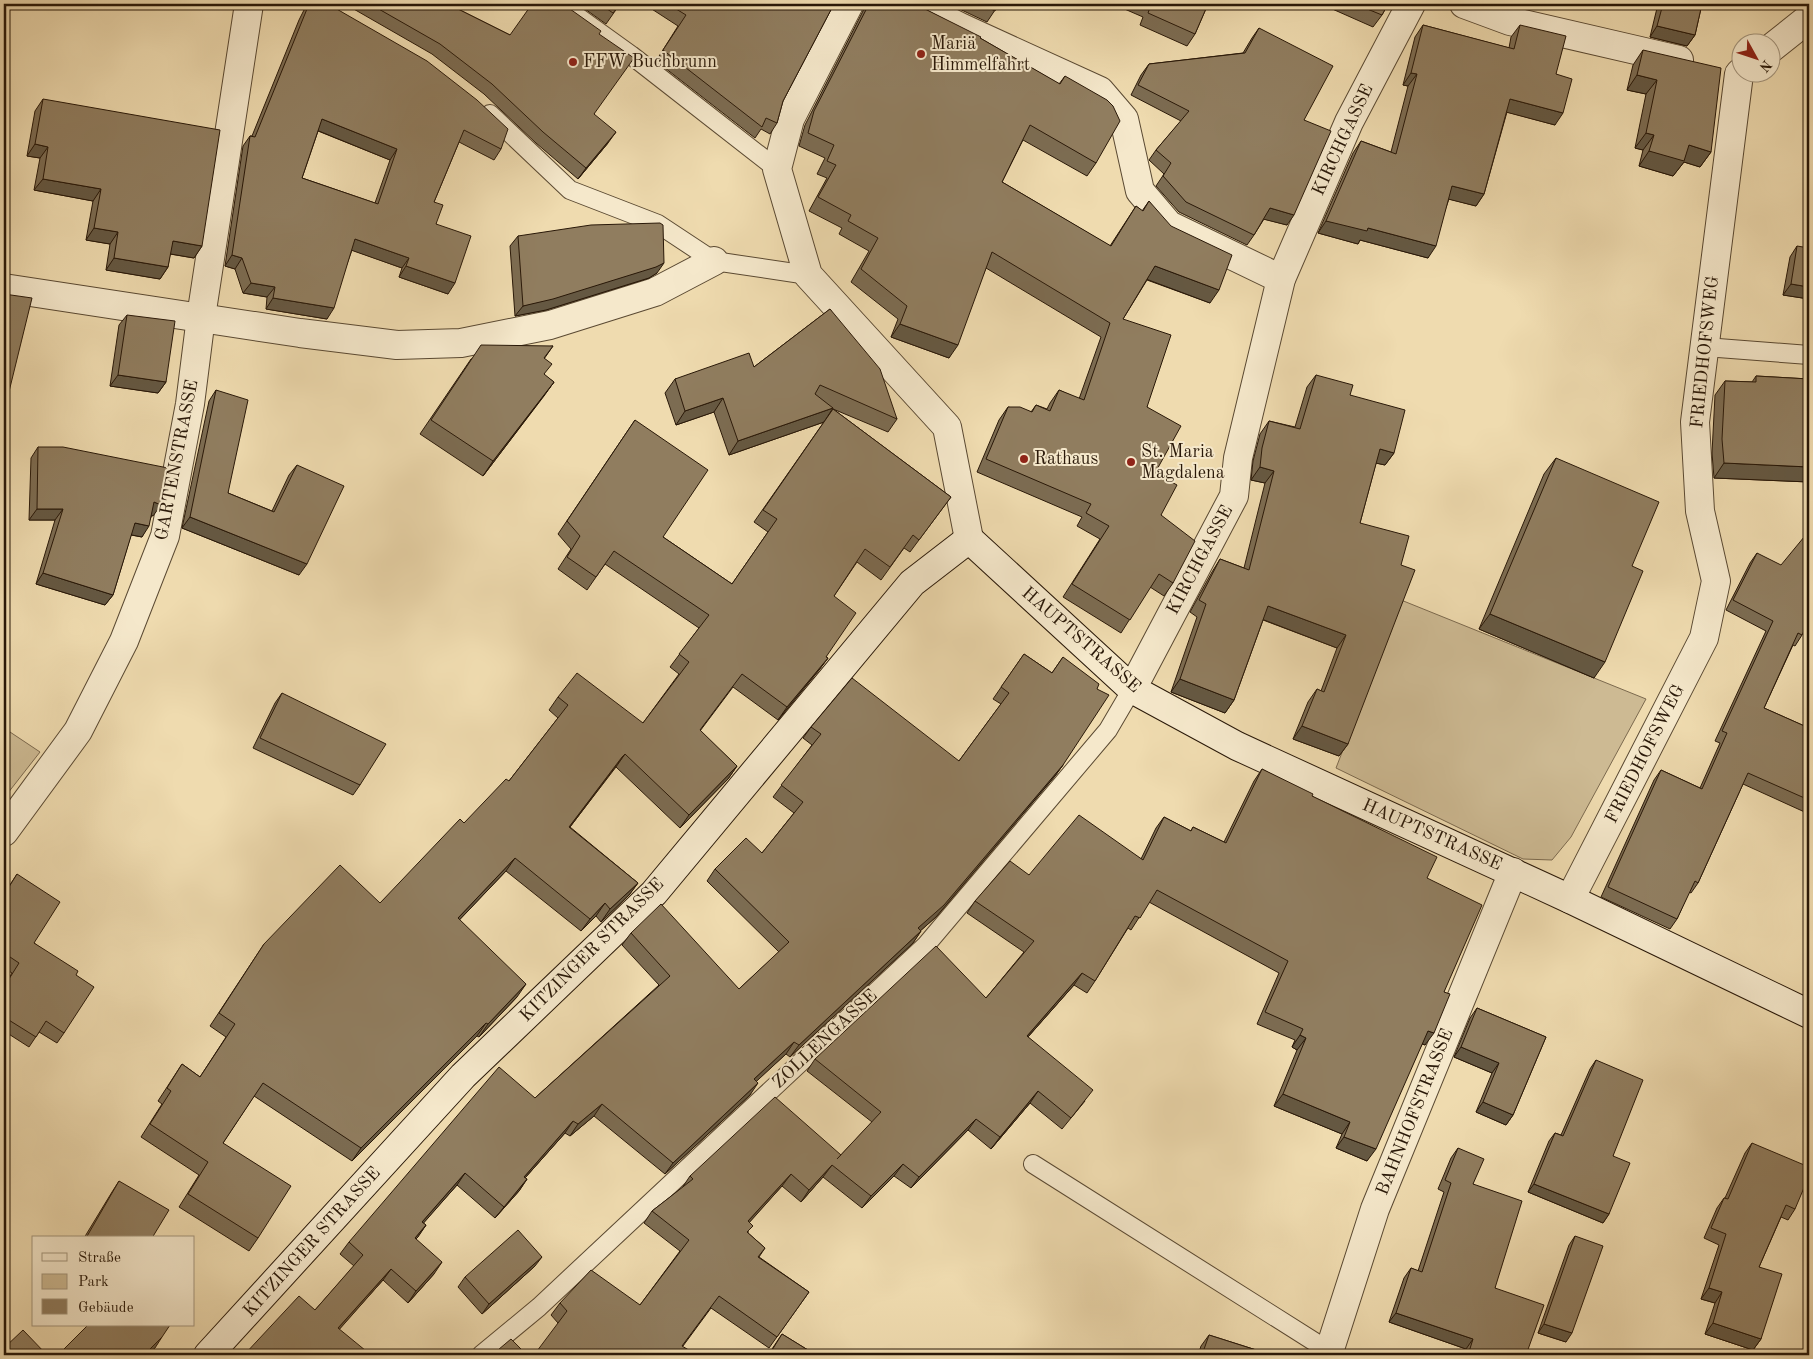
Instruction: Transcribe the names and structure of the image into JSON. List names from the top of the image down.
{
  "streets": {
    "street": [
      "KIRCHGASSE",
      "FRIEDHOFSWEG",
      "GARTENSTRASSE",
      "HAUPTSTRASSE",
      "KITZINGER STRASSE",
      "BAHNHOFSTRASSE"
    ],
    "lane": ["ZOLLENGASSE"]
  },
  "crossings": [
    ["KIRCHGASSE", "HAUPTSTRASSE"],
    ["KIRCHGASSE", "ZOLLENGASSE"],
    ["FRIEDHOFSWEG", "HAUPTSTRASSE"],
    ["HAUPTSTRASSE", "KITZINGER STRASSE"],
    ["HAUPTSTRASSE", "ZOLLENGASSE"],
    ["HAUPTSTRASSE", "BAHNHOFSTRASSE"]
  ],
  "places": [
    "Mariä Himmelfahrt",
    "FFW Buchbrunn",
    "Rathaus",
    "St. Maria Magdalena"
  ],
  "legend": ["Straße", "Park", "Gebäude"],
  "north": "bottom right"
}
